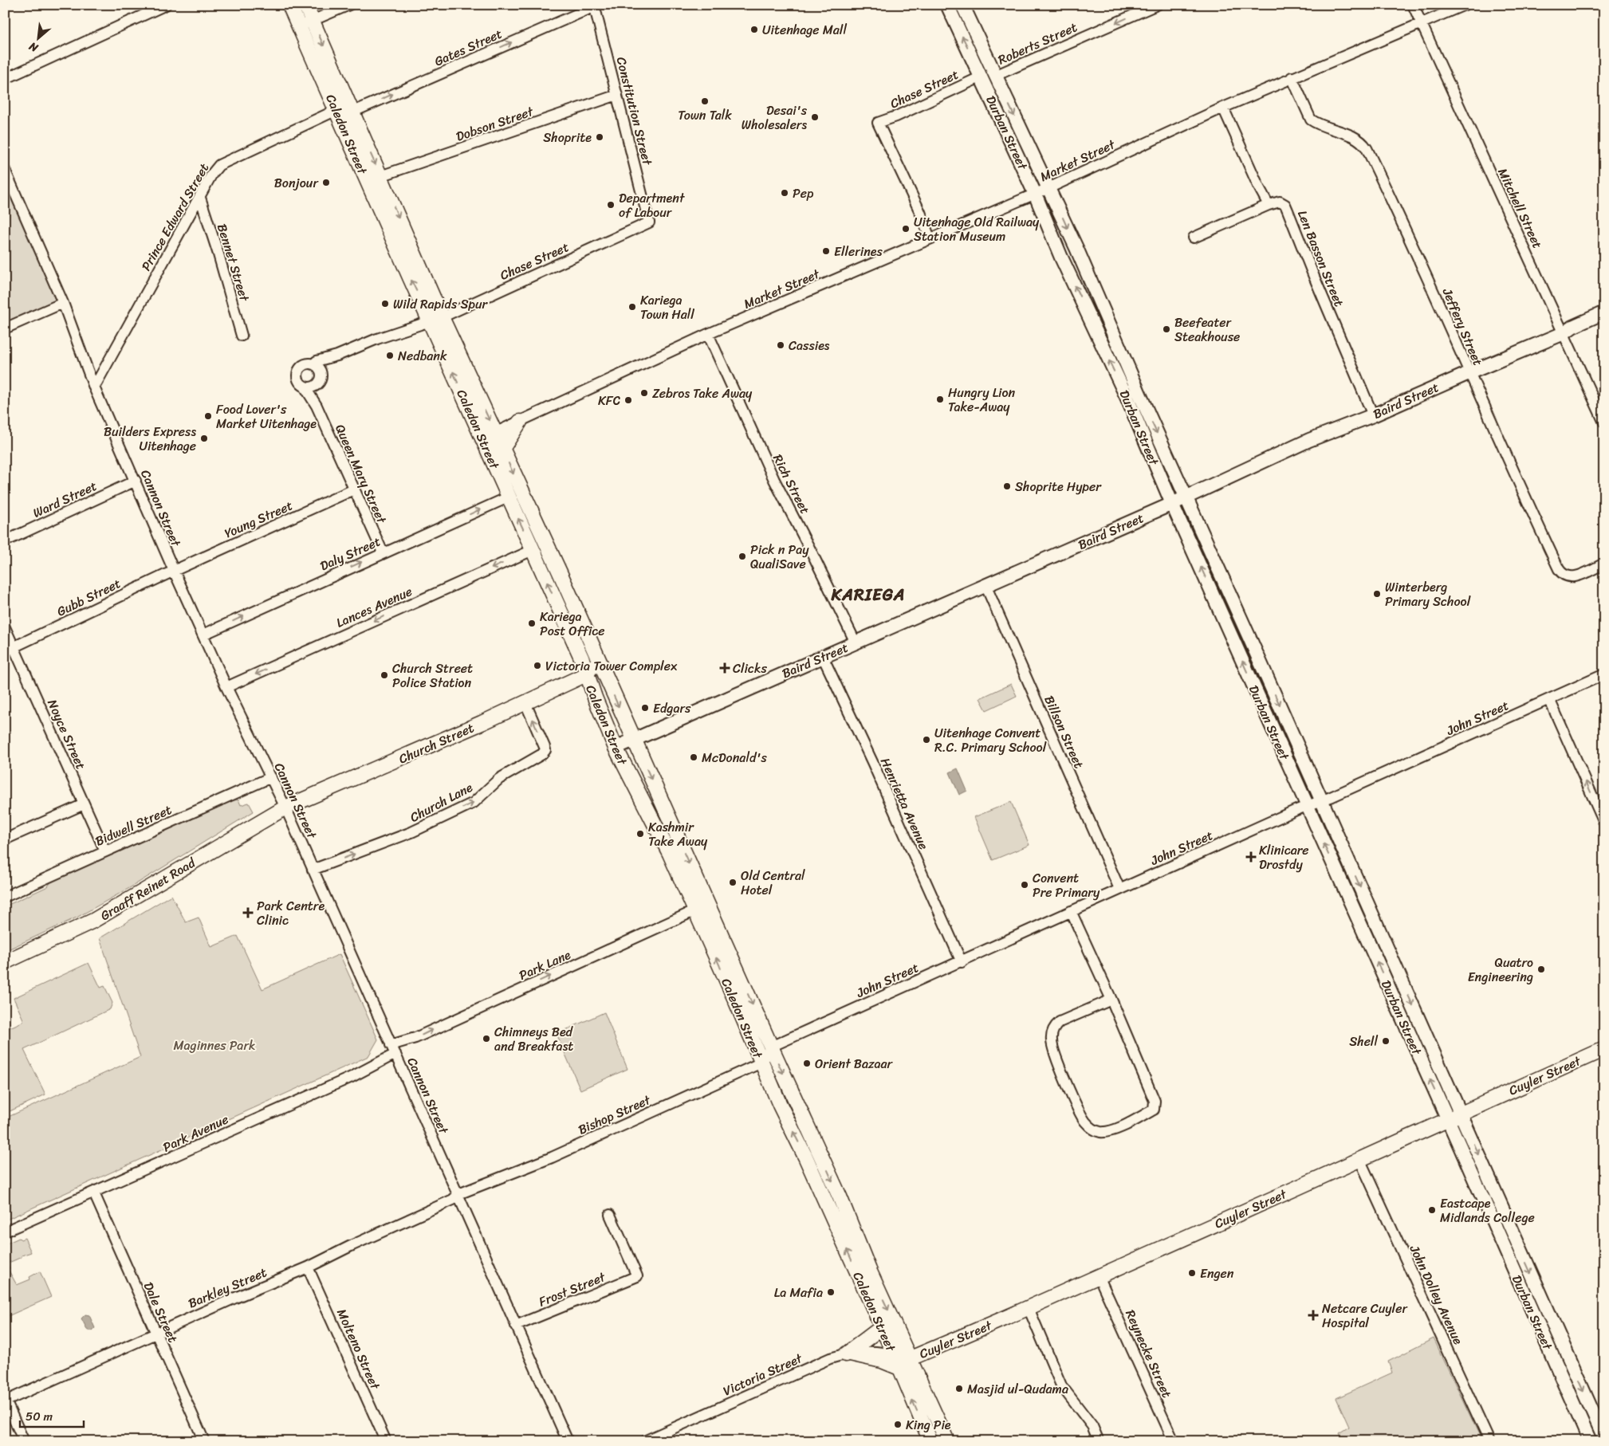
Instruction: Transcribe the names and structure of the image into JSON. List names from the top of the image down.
{
  "streets": {
    "main road": [
      "Caledon Street",
      "Church Street",
      "Graaff Reinet Road",
      "Cuyler Street"
    ],
    "street": [
      "Roberts Street",
      "Gates Street",
      "Chase Street",
      "Constitution Street",
      "Dobson Street",
      "Durban Street",
      "Market Street",
      "Mitchell Street",
      "Prince Edward Street",
      "Len Basson Street",
      "Bennet Street",
      "Jeffery Street",
      "Baird Street",
      "Queen Mary Street",
      "Rich Street",
      "Ward Street",
      "Cannon Street",
      "Young Street",
      "Daly Street",
      "Gubb Street",
      "Lances Avenue",
      "John Street",
      "Billson Street",
      "Noyce Street",
      "Church Lane",
      "Henrietta Avenue",
      "Bidwell Street",
      "Park Lane",
      "Bishop Street",
      "Park Avenue",
      "Barkley Street",
      "Frost Street",
      "John Dolley Avenue",
      "Dale Street",
      "Molteno Street",
      "Reynecke Street",
      "Victoria Street"
    ]
  },
  "crossings": [
    ["Roberts Street", "Durban Street"],
    ["Gates Street", "Constitution Street"],
    ["Gates Street", "Caledon Street"],
    ["Chase Street", "Constitution Street"],
    ["Chase Street", "Durban Street"],
    ["Chase Street", "Caledon Street"],
    ["Chase Street", "Market Street"],
    ["Constitution Street", "Dobson Street"],
    ["Dobson Street", "Caledon Street"],
    ["Durban Street", "Market Street"],
    ["Durban Street", "Baird Street"],
    ["Durban Street", "John Street"],
    ["Durban Street", "Cuyler Street"],
    ["Caledon Street", "Market Street"],
    ["Caledon Street", "Prince Edward Street"],
    ["Caledon Street", "Baird Street"],
    ["Caledon Street", "Daly Street"],
    ["Caledon Street", "Lances Avenue"],
    ["Caledon Street", "John Street"],
    ["Caledon Street", "Church Street"],
    ["Caledon Street", "Park Lane"],
    ["Caledon Street", "Cuyler Street"],
    ["Caledon Street", "Bishop Street"],
    ["Market Street", "Mitchell Street"],
    ["Market Street", "Jeffery Street"],
    ["Market Street", "Rich Street"],
    ["Mitchell Street", "Baird Street"],
    ["Prince Edward Street", "Bennet Street"],
    ["Prince Edward Street", "Cannon Street"],
    ["Len Basson Street", "Baird Street"],
    ["Jeffery Street", "Baird Street"],
    ["Baird Street", "Rich Street"],
    ["Baird Street", "Billson Street"],
    ["Baird Street", "Henrietta Avenue"],
    ["Queen Mary Street", "Young Street"],
    ["Queen Mary Street", "Daly Street"],
    ["Ward Street", "Cannon Street"],
    ["Cannon Street", "Young Street"],
    ["Cannon Street", "Daly Street"],
    ["Cannon Street", "Gubb Street"],
    ["Cannon Street", "Lances Avenue"],
    ["Cannon Street", "Church Street"],
    ["Cannon Street", "Church Lane"],
    ["Cannon Street", "Bidwell Street"],
    ["Cannon Street", "Graaff Reinet Road"],
    ["Cannon Street", "Park Lane"],
    ["Cannon Street", "Bishop Street"],
    ["Cannon Street", "Park Avenue"],
    ["Cannon Street", "Barkley Street"],
    ["Cannon Street", "Frost Street"],
    ["Young Street", "Gubb Street"],
    ["Gubb Street", "Noyce Street"],
    ["John Street", "Billson Street"],
    ["John Street", "Henrietta Avenue"],
    ["Noyce Street", "Bidwell Street"],
    ["Church Street", "Church Lane"],
    ["Church Street", "Graaff Reinet Road"],
    ["Park Lane", "Park Avenue"],
    ["Cuyler Street", "John Dolley Avenue"],
    ["Cuyler Street", "Reynecke Street"],
    ["Cuyler Street", "Victoria Street"],
    ["Bishop Street", "Barkley Street"],
    ["Park Avenue", "Dale Street"],
    ["Barkley Street", "Dale Street"],
    ["Barkley Street", "Molteno Street"]
  ],
  "one_way": [
    "Roberts Street",
    "Gates Street",
    "Daly Street",
    "Lances Avenue",
    "Church Lane",
    "Park Lane"
  ],
  "districts": ["KARIEGA"],
  "parks": ["Maginnes Park"],
  "places": {
    "other": [
      "Uitenhage Mall",
      "Town Talk",
      "Desai's Wholesalers",
      "Shoprite",
      "Bonjour",
      "Pep",
      "Department of Labour",
      "Uitenhage Old Railway Station Museum",
      "Ellerines",
      "Wild Rapids Spur",
      "Kariega Town Hall",
      "Beefeater Steakhouse",
      "Cassies",
      "Nedbank",
      "Zebros Take Away",
      "Hungry Lion Take-Away",
      "KFC",
      "Food Lover's Market Uitenhage",
      "Builders Express Uitenhage",
      "Shoprite Hyper",
      "Pick n Pay QualiSave",
      "Winterberg Primary School",
      "Kariega Post Office",
      "Victoria Tower Complex",
      "Church Street Police Station",
      "Edgars",
      "Uitenhage Convent R.C. Primary School",
      "McDonald's",
      "Kashmir Take Away",
      "Old Central Hotel",
      "Convent Pre Primary",
      "Quatro Engineering",
      "Chimneys Bed and Breakfast",
      "Shell",
      "Orient Bazaar",
      "Eastcape Midlands College",
      "Engen",
      "La Mafia",
      "Masjid ul-Qudama",
      "King Pie"
    ],
    "health": [
      "Clicks",
      "Klinicare Drostdy",
      "Park Centre Clinic",
      "Netcare Cuyler Hospital"
    ]
  },
  "scale_bar": "50 m",
  "north": "bottom left"
}
